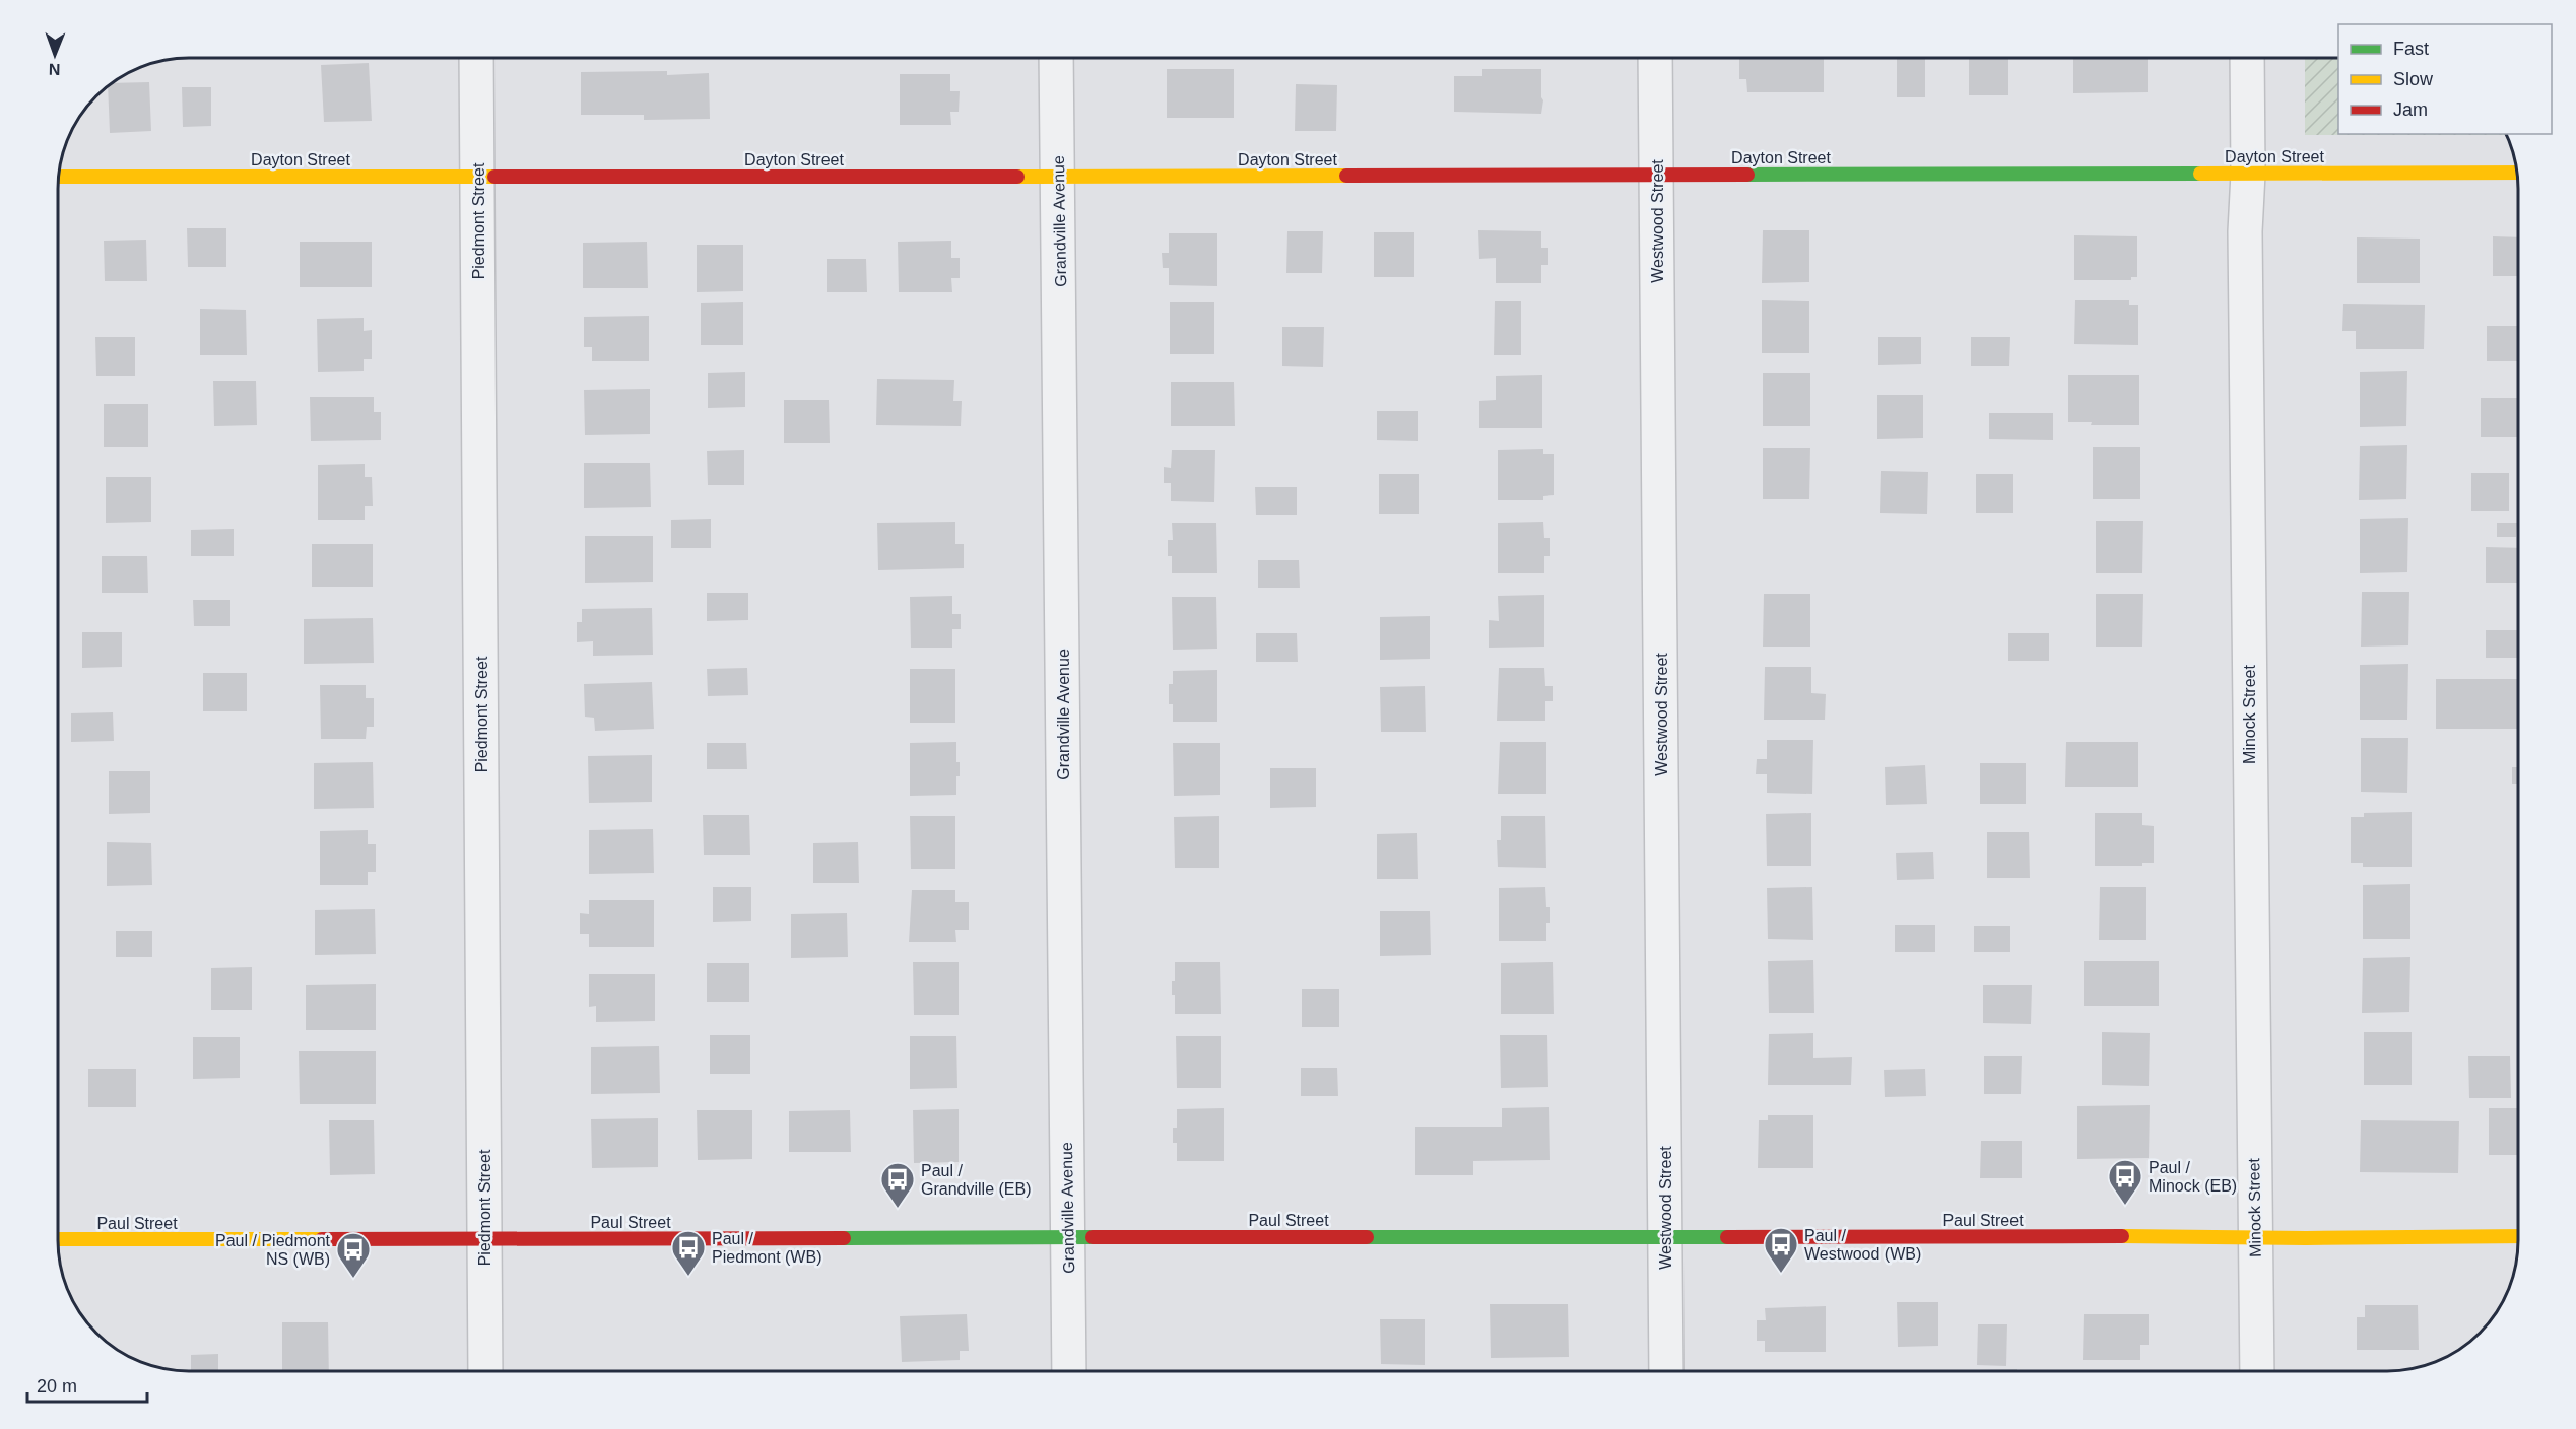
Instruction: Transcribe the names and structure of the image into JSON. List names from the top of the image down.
{
  "streets": {
    "street": [
      "Dayton Street",
      "Piedmont Street",
      "Grandville Avenue",
      "Westwood Street",
      "Minock Street",
      "Paul Street"
    ]
  },
  "crossings": [
    ["Dayton Street", "Piedmont Street"],
    ["Dayton Street", "Grandville Avenue"],
    ["Dayton Street", "Westwood Street"],
    ["Dayton Street", "Minock Street"],
    ["Piedmont Street", "Paul Street"],
    ["Grandville Avenue", "Paul Street"],
    ["Westwood Street", "Paul Street"],
    ["Minock Street", "Paul Street"]
  ],
  "places": {
    "bus stop": [
      "Paul / Minock (EB)",
      "Paul / Grandville (EB)",
      "Paul / Westwood (WB)",
      "Paul / Piedmont (WB)",
      "Paul / Piedmont NS (WB)"
    ]
  },
  "legend": ["Fast", "Slow", "Jam"],
  "scale_bar": "20 m",
  "north": "bottom"
}
